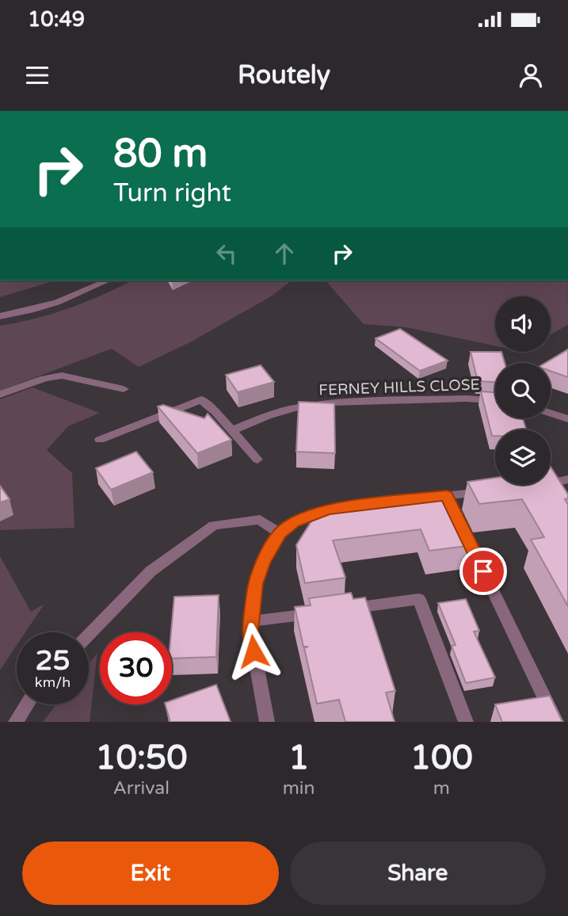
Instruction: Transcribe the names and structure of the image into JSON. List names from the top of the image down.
{
  "streets": {
    "street": ["FERNEY HILLS CLOSE"]
  },
  "page": {
    "status": "10:49",
    "header": "Routely",
    "turn": ["80 m", "Turn right"],
    "speed": "25 km/h",
    "limit": "30",
    "eta": [
      "10:50",
      "Arrival",
      "1",
      "min",
      "100",
      "m"
    ],
    "buttons": ["Exit", "Share"]
  }
}
